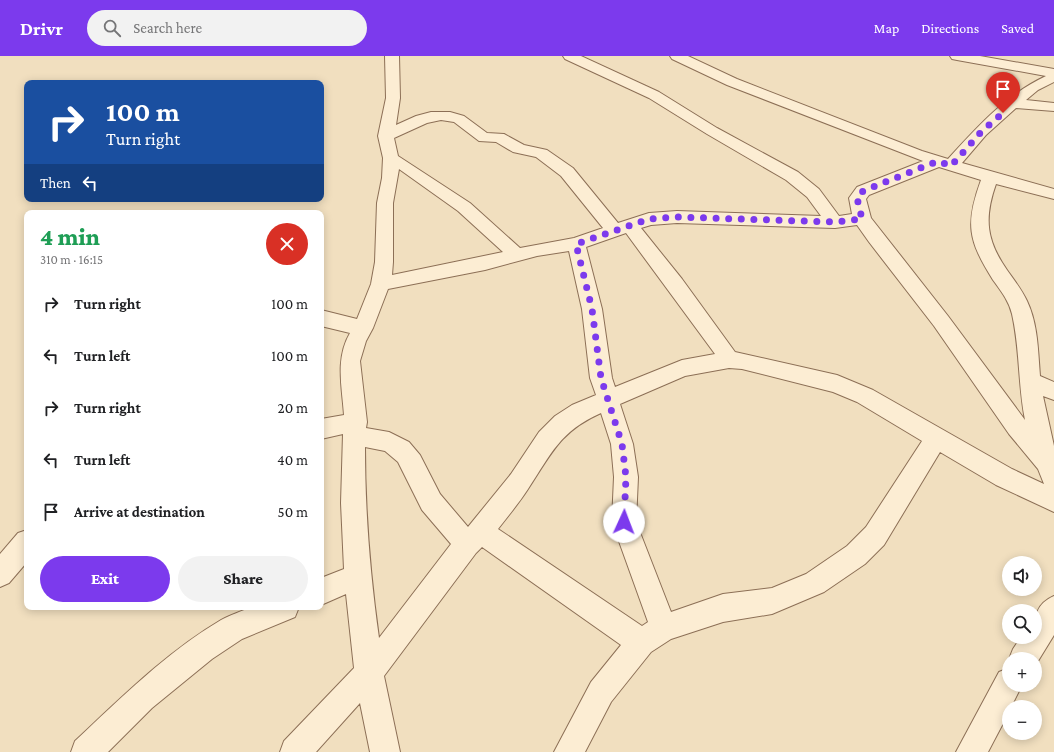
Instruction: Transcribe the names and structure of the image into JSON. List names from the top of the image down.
{
  "page": {
    "header": "Drivr",
    "search": "Search here",
    "nav": ["Map", "Directions", "Saved"],
    "turn": ["100 m", "Turn right"],
    "then": "Then",
    "heading": ["4 min", "310 m · 16:15"],
    "list": [
      {
        "name": "Turn right",
        "value": "100 m"
      },
      {
        "name": "Turn left",
        "value": "100 m"
      },
      {
        "name": "Turn right",
        "value": "20 m"
      },
      {
        "name": "Turn left",
        "value": "40 m"
      },
      {
        "name": "Arrive at destination",
        "value": "50 m"
      }
    ],
    "buttons": ["Exit", "Share"],
    "map_buttons": ["+", "−"]
  }
}
